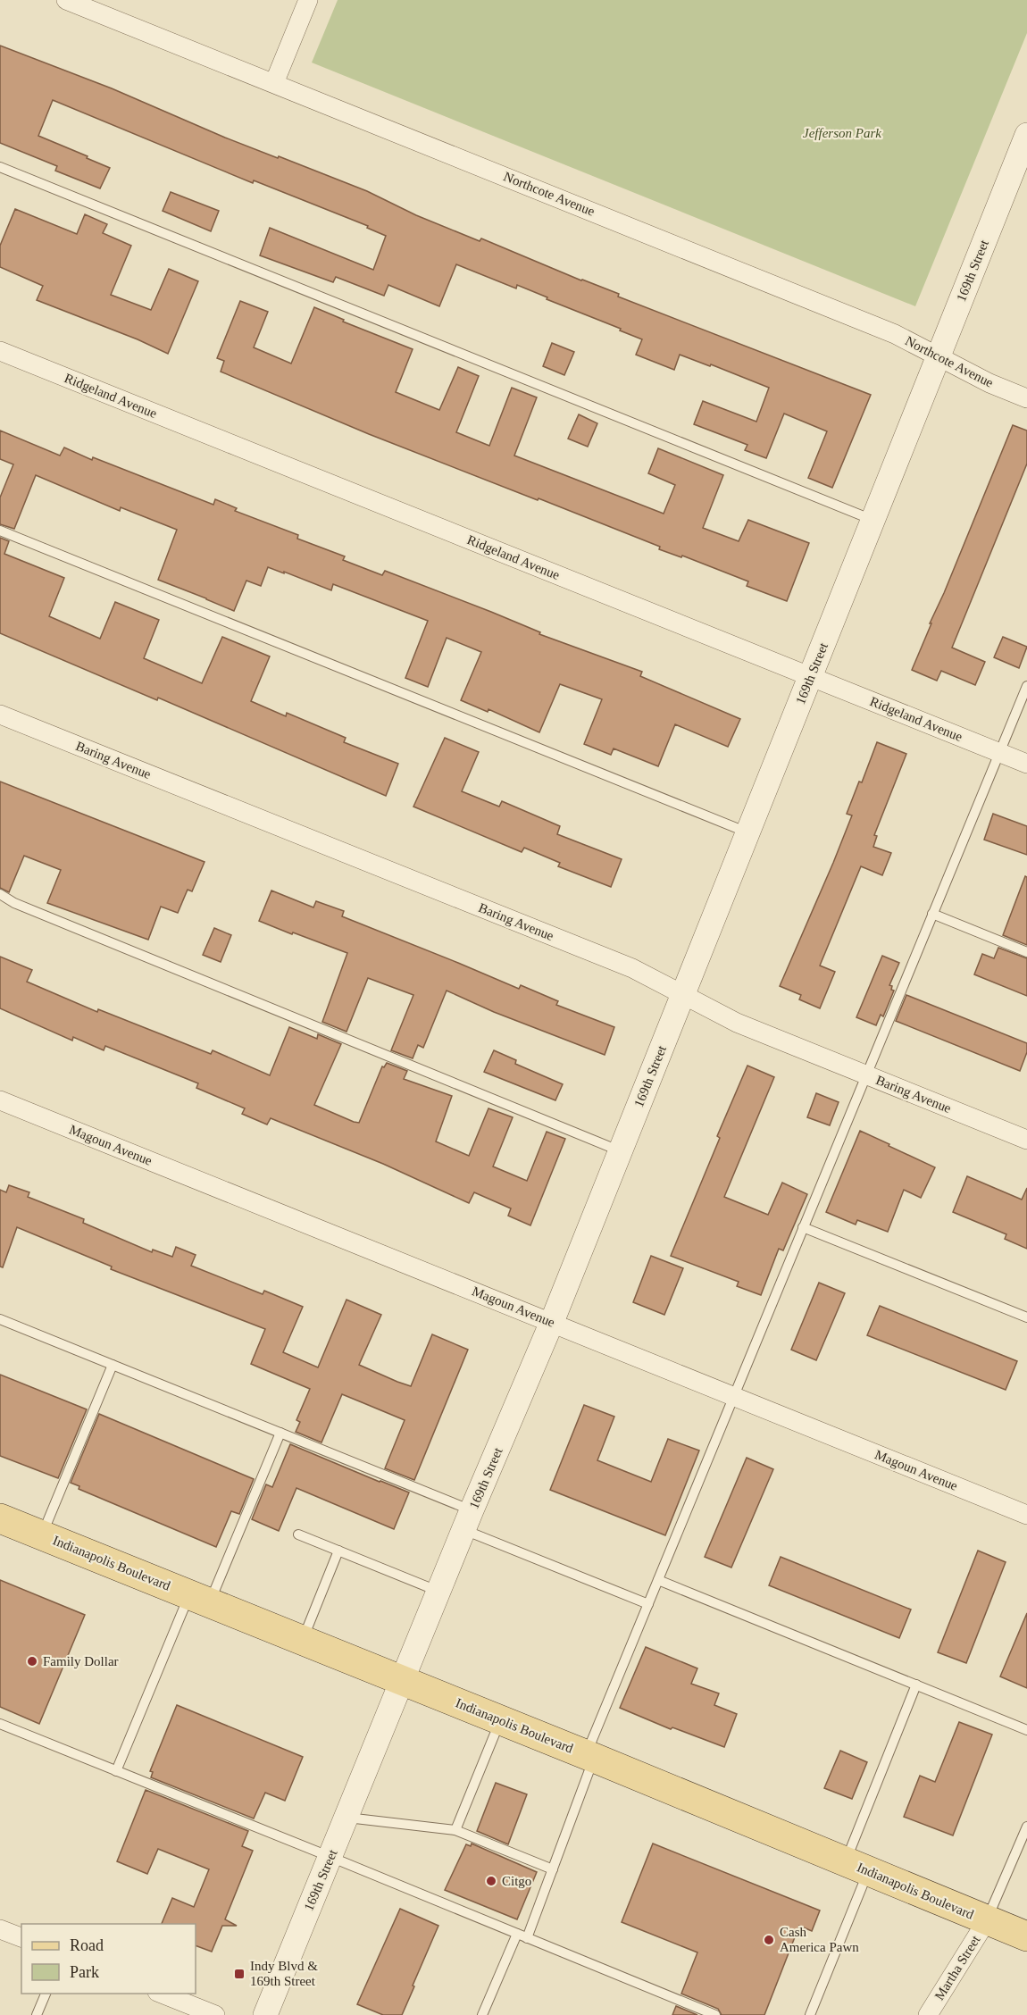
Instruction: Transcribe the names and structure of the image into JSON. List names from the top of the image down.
{
  "streets": {
    "main road": ["Indianapolis Boulevard"],
    "street": [
      "Northcote Avenue",
      "169th Street",
      "Ridgeland Avenue",
      "Baring Avenue",
      "Magoun Avenue",
      "Martha Street"
    ]
  },
  "crossings": [
    ["Northcote Avenue", "169th Street"],
    ["169th Street", "Ridgeland Avenue"],
    ["169th Street", "Baring Avenue"],
    ["169th Street", "Magoun Avenue"],
    ["169th Street", "Indianapolis Boulevard"],
    ["Indianapolis Boulevard", "Martha Street"]
  ],
  "parks": ["Jefferson Park"],
  "places": {
    "other": ["Family Dollar", "Citgo", "Cash America Pawn"],
    "transit": ["Indy Blvd & 169th Street"]
  },
  "legend": ["Road", "Park"]
}
